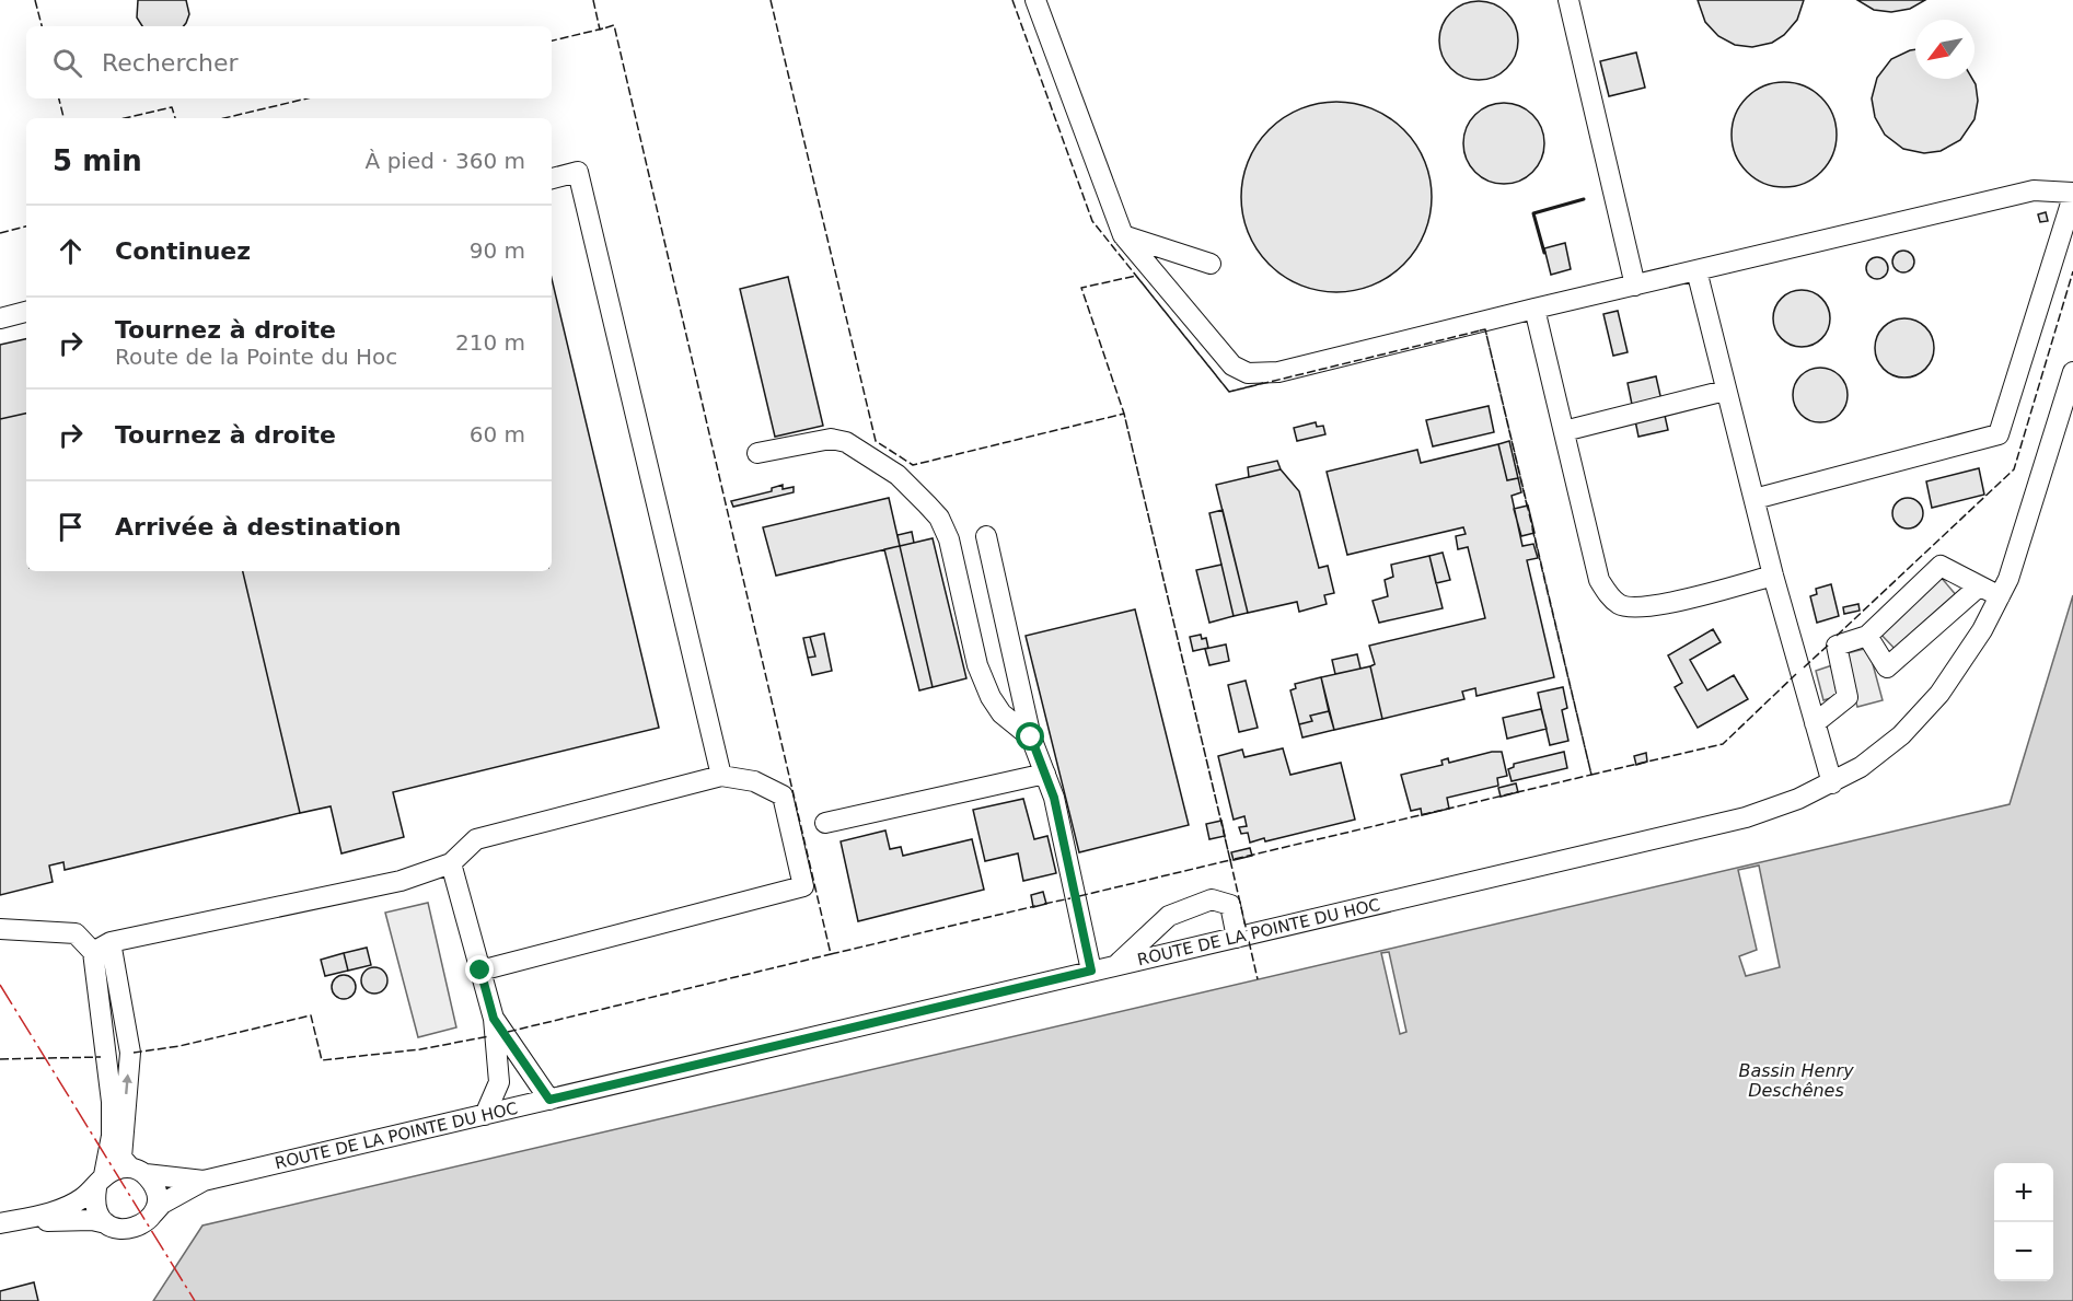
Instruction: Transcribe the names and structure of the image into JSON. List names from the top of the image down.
{
  "streets": {
    "street": ["ROUTE DE LA POINTE DU HOC"]
  },
  "water": ["Bassin Henry Deschênes"],
  "north": "bottom left",
  "page": {
    "search": "Rechercher",
    "heading": ["5 min", "À pied · 360 m"],
    "list": [
      ["Continuez", "90 m"],
      ["Tournez à droite", "Route de la Pointe du Hoc", "210 m"],
      ["Tournez à droite", "60 m"],
      "Arrivée à destination"
    ],
    "map_buttons": ["+", "−"]
  }
}
